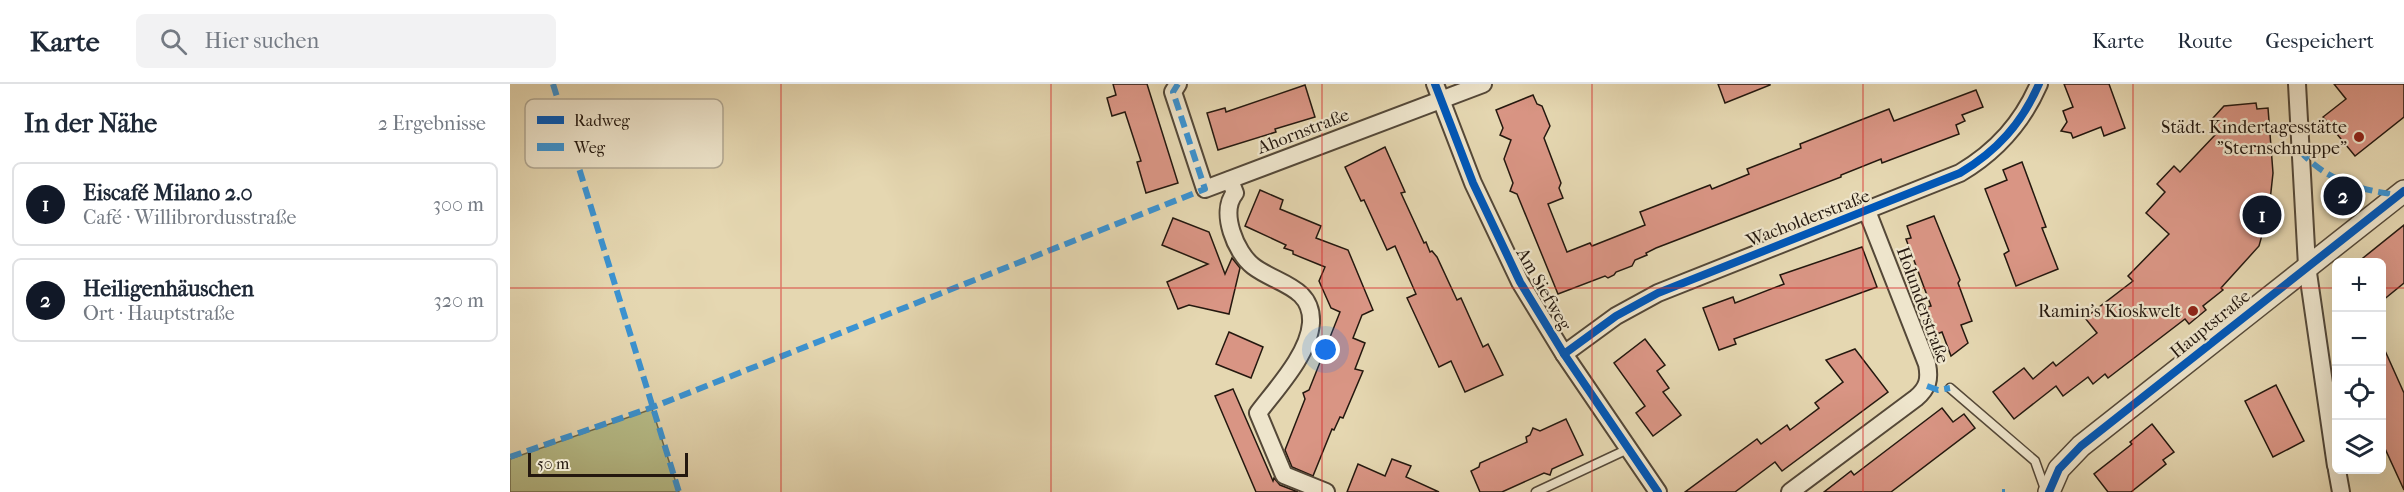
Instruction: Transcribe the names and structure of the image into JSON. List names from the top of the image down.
{
  "streets": {
    "street": [
      "Ahornstraße",
      "Wacholderstraße",
      "Am Siefweg",
      "Holunderstraße",
      "Hauptstraße"
    ]
  },
  "crossings": [
    ["Ahornstraße", "Am Siefweg"],
    ["Wacholderstraße", "Am Siefweg"],
    ["Wacholderstraße", "Holunderstraße"]
  ],
  "places": ["Städt. Kindertagesstätte \"Sternschnuppe\"", "Ramin's Kioskwelt"],
  "legend": ["Radweg", "Weg"],
  "scale_bar": "50 m",
  "page": {
    "header": "Karte",
    "search": "Hier suchen",
    "nav": ["Karte", "Route", "Gespeichert"],
    "heading": ["In der Nähe", "2 Ergebnisse"],
    "list": [
      {
        "mark": "1",
        "name": "Eiscafé Milano 2.0",
        "note": "Café · Willibrordusstraße",
        "value": "300 m"
      },
      {
        "mark": "2",
        "name": "Heiligenhäuschen",
        "note": "Ort · Hauptstraße",
        "value": "320 m"
      }
    ],
    "pins": ["2", "1"],
    "map_buttons": ["+", "−"],
    "scale": "50 m"
  }
}
